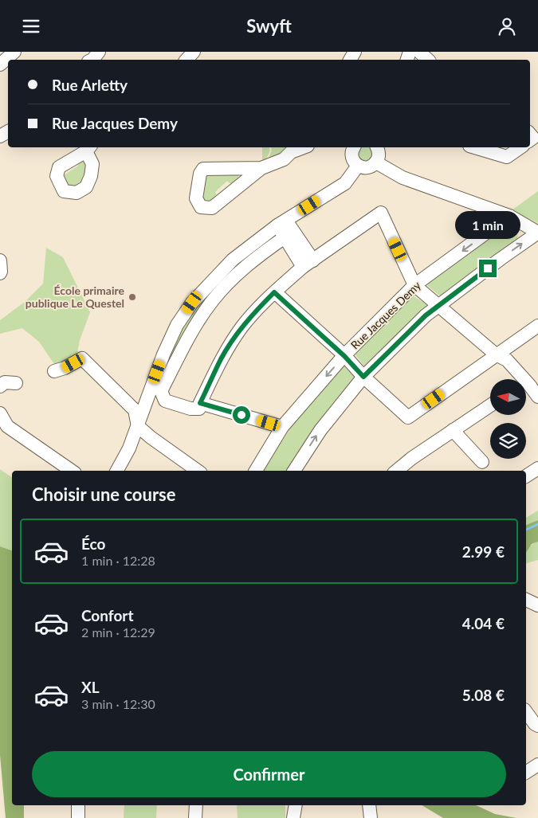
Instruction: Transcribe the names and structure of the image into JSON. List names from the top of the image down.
{
  "streets": {
    "street": ["Rue Jacques Demy"]
  },
  "places": ["École primaire publique Le Questel"],
  "north": "left",
  "page": {
    "header": "Swyft",
    "banner": ["Rue Arletty", "Rue Jacques Demy"],
    "bubble": "1 min",
    "heading": "Choisir une course",
    "list": [
      {
        "name": "Éco",
        "note": "1 min · 12:28",
        "value": "2.99 €"
      },
      {
        "name": "Confort",
        "note": "2 min · 12:29",
        "value": "4.04 €"
      },
      {
        "name": "XL",
        "note": "3 min · 12:30",
        "value": "5.08 €"
      }
    ],
    "buttons": "Confirmer"
  }
}
